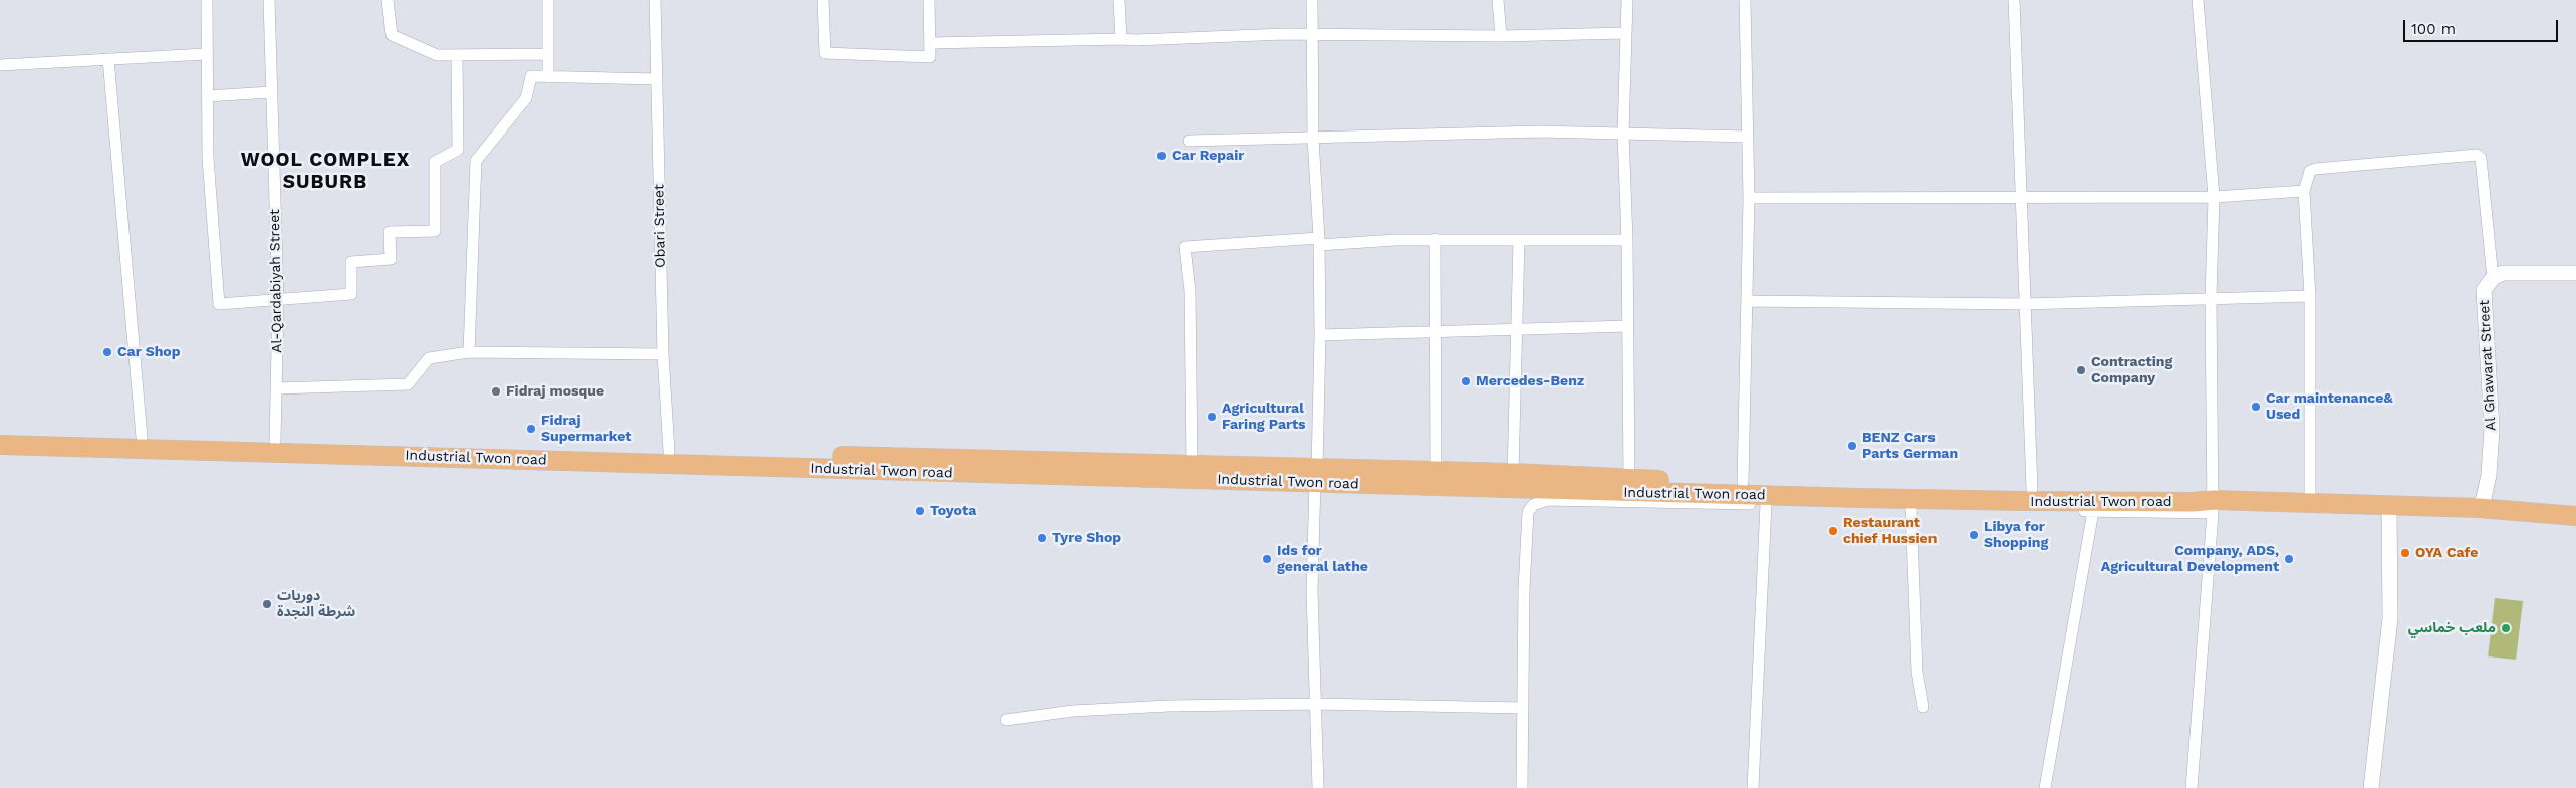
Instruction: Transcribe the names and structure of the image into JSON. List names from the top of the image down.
{
  "streets": {
    "highway": ["Industrial Twon road"],
    "street": ["Obari Street", "Al-Qardabiyah Street", "Al Ghawarat Street"]
  },
  "crossings": [
    ["Al Ghawarat Street", "Industrial Twon road"]
  ],
  "districts": ["WOOL COMPLEX SUBURB"],
  "places": [
    "Car Repair",
    "Car Shop",
    "Contracting Company",
    "Mercedes-Benz",
    "Fidraj mosque",
    "Car maintenance& Used",
    "Agricultural Faring Parts",
    "Fidraj Supermarket",
    "BENZ Cars Parts German",
    "Toyota",
    "Restaurant chief Hussien",
    "Libya for Shopping",
    "Tyre Shop",
    "OYA Cafe",
    "Ids for general lathe",
    "Company, ADS, Agricultural Development",
    "دوريات شرطة النجدة",
    "ملعب خماسي"
  ],
  "scale_bar": "100 m"
}
